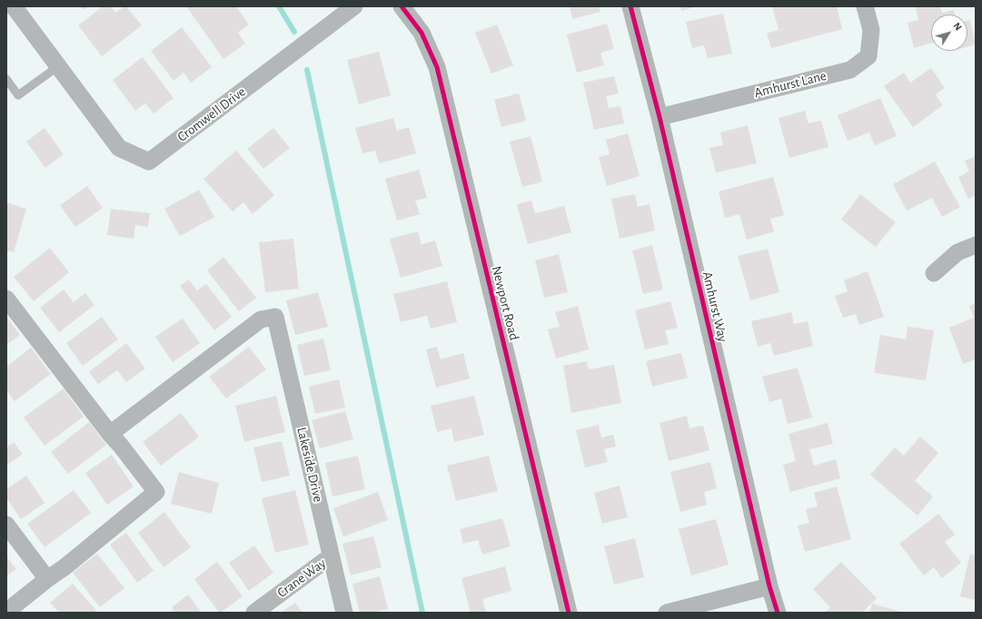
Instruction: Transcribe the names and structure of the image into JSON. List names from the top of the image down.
{
  "streets": {
    "street": [
      "Amhurst Lane",
      "Cromwell Drive",
      "Newport Road",
      "Amhurst Way",
      "Lakeside Drive",
      "Crane Way"
    ]
  },
  "crossings": [
    ["Amhurst Lane", "Amhurst Way"],
    ["Lakeside Drive", "Crane Way"]
  ],
  "north": "top right"
}
